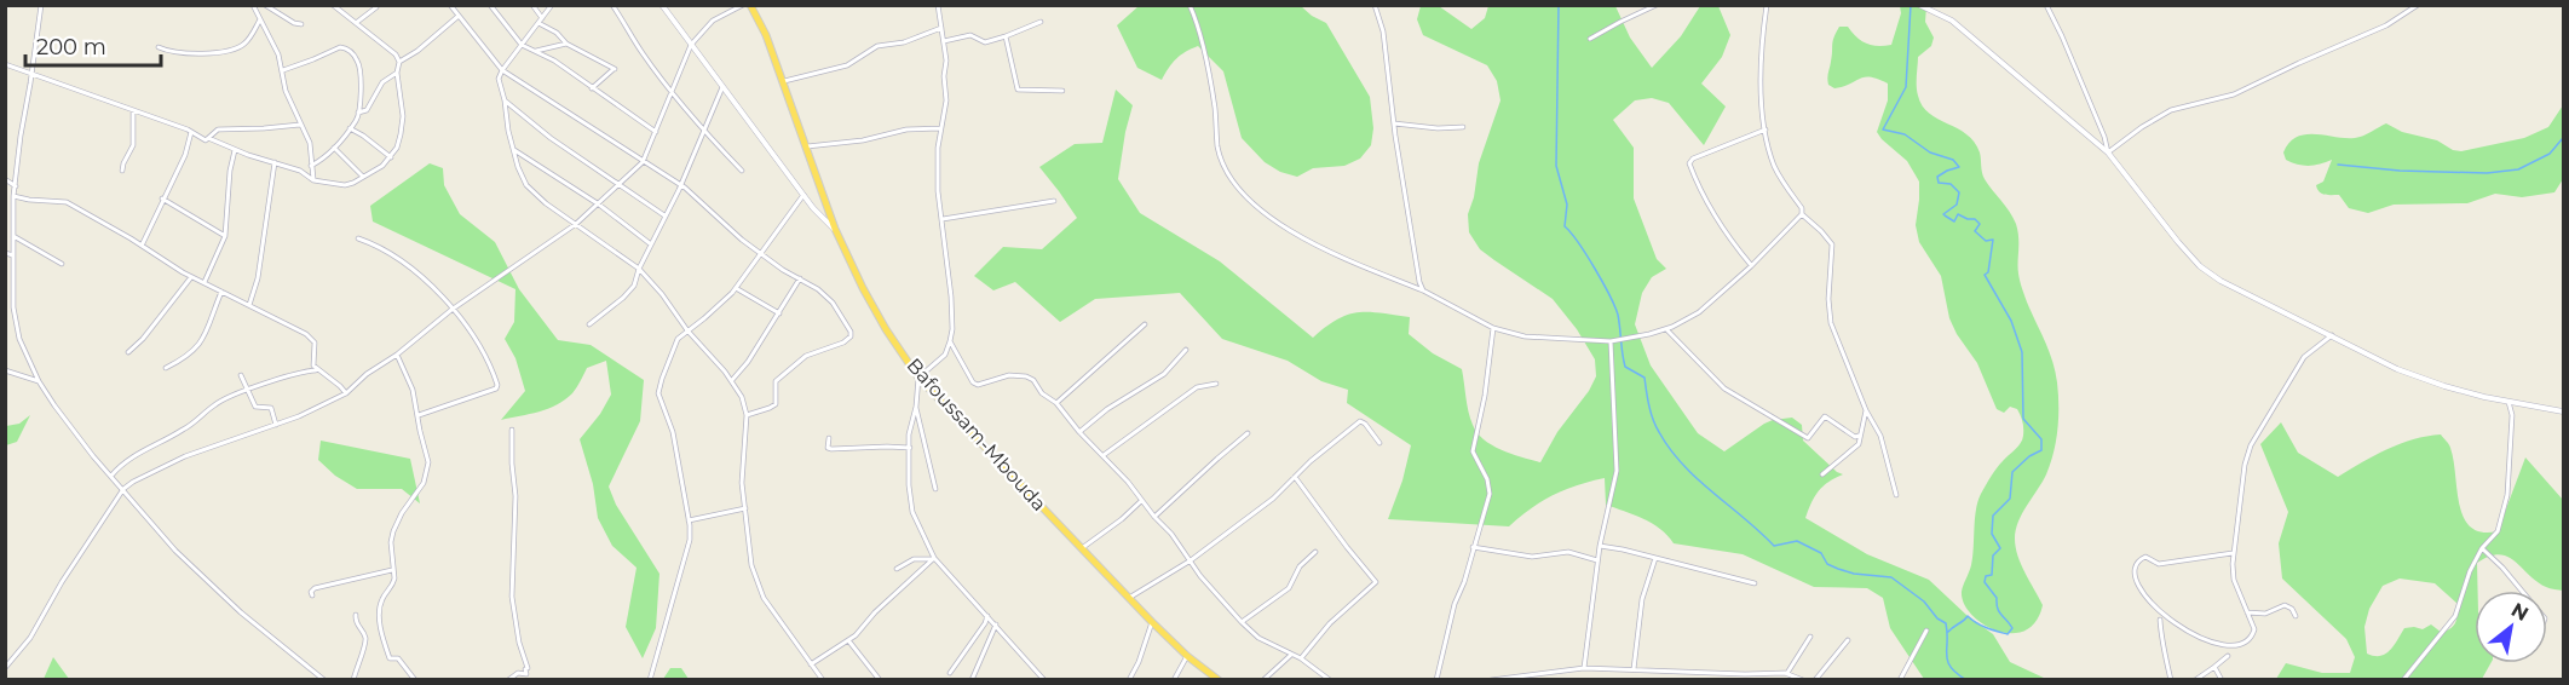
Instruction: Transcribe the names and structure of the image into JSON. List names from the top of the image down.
{
  "streets": {
    "highway": ["Bafoussam-Mbouda"]
  },
  "scale_bar": "200 m",
  "north": "top right"
}
